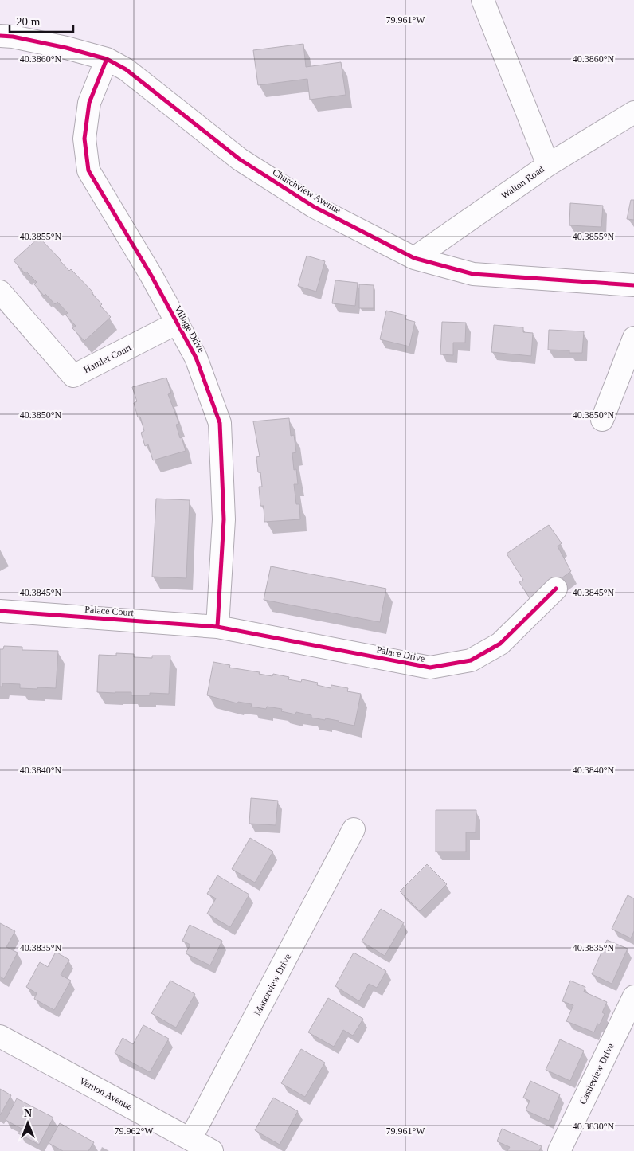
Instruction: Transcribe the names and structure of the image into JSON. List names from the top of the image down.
{
  "streets": {
    "street": [
      "Walton Road",
      "Churchview Avenue",
      "Village Drive",
      "Hamlet Court",
      "Palace Court",
      "Palace Drive",
      "Manorview Drive",
      "Castleview Drive",
      "Vernon Avenue"
    ]
  },
  "crossings": [
    ["Walton Road", "Churchview Avenue"],
    ["Churchview Avenue", "Village Drive"],
    ["Village Drive", "Hamlet Court"],
    ["Village Drive", "Palace Court"],
    ["Village Drive", "Palace Drive"],
    ["Palace Court", "Palace Drive"],
    ["Manorview Drive", "Vernon Avenue"]
  ],
  "scale_bar": "20 m",
  "north": "top",
  "coordinates": [
    "79.961°W",
    "40.3860°N",
    "40.3855°N",
    "40.3850°N",
    "40.3845°N",
    "40.3840°N",
    "40.3835°N",
    "40.3830°N",
    "79.962°W"
  ]
}
